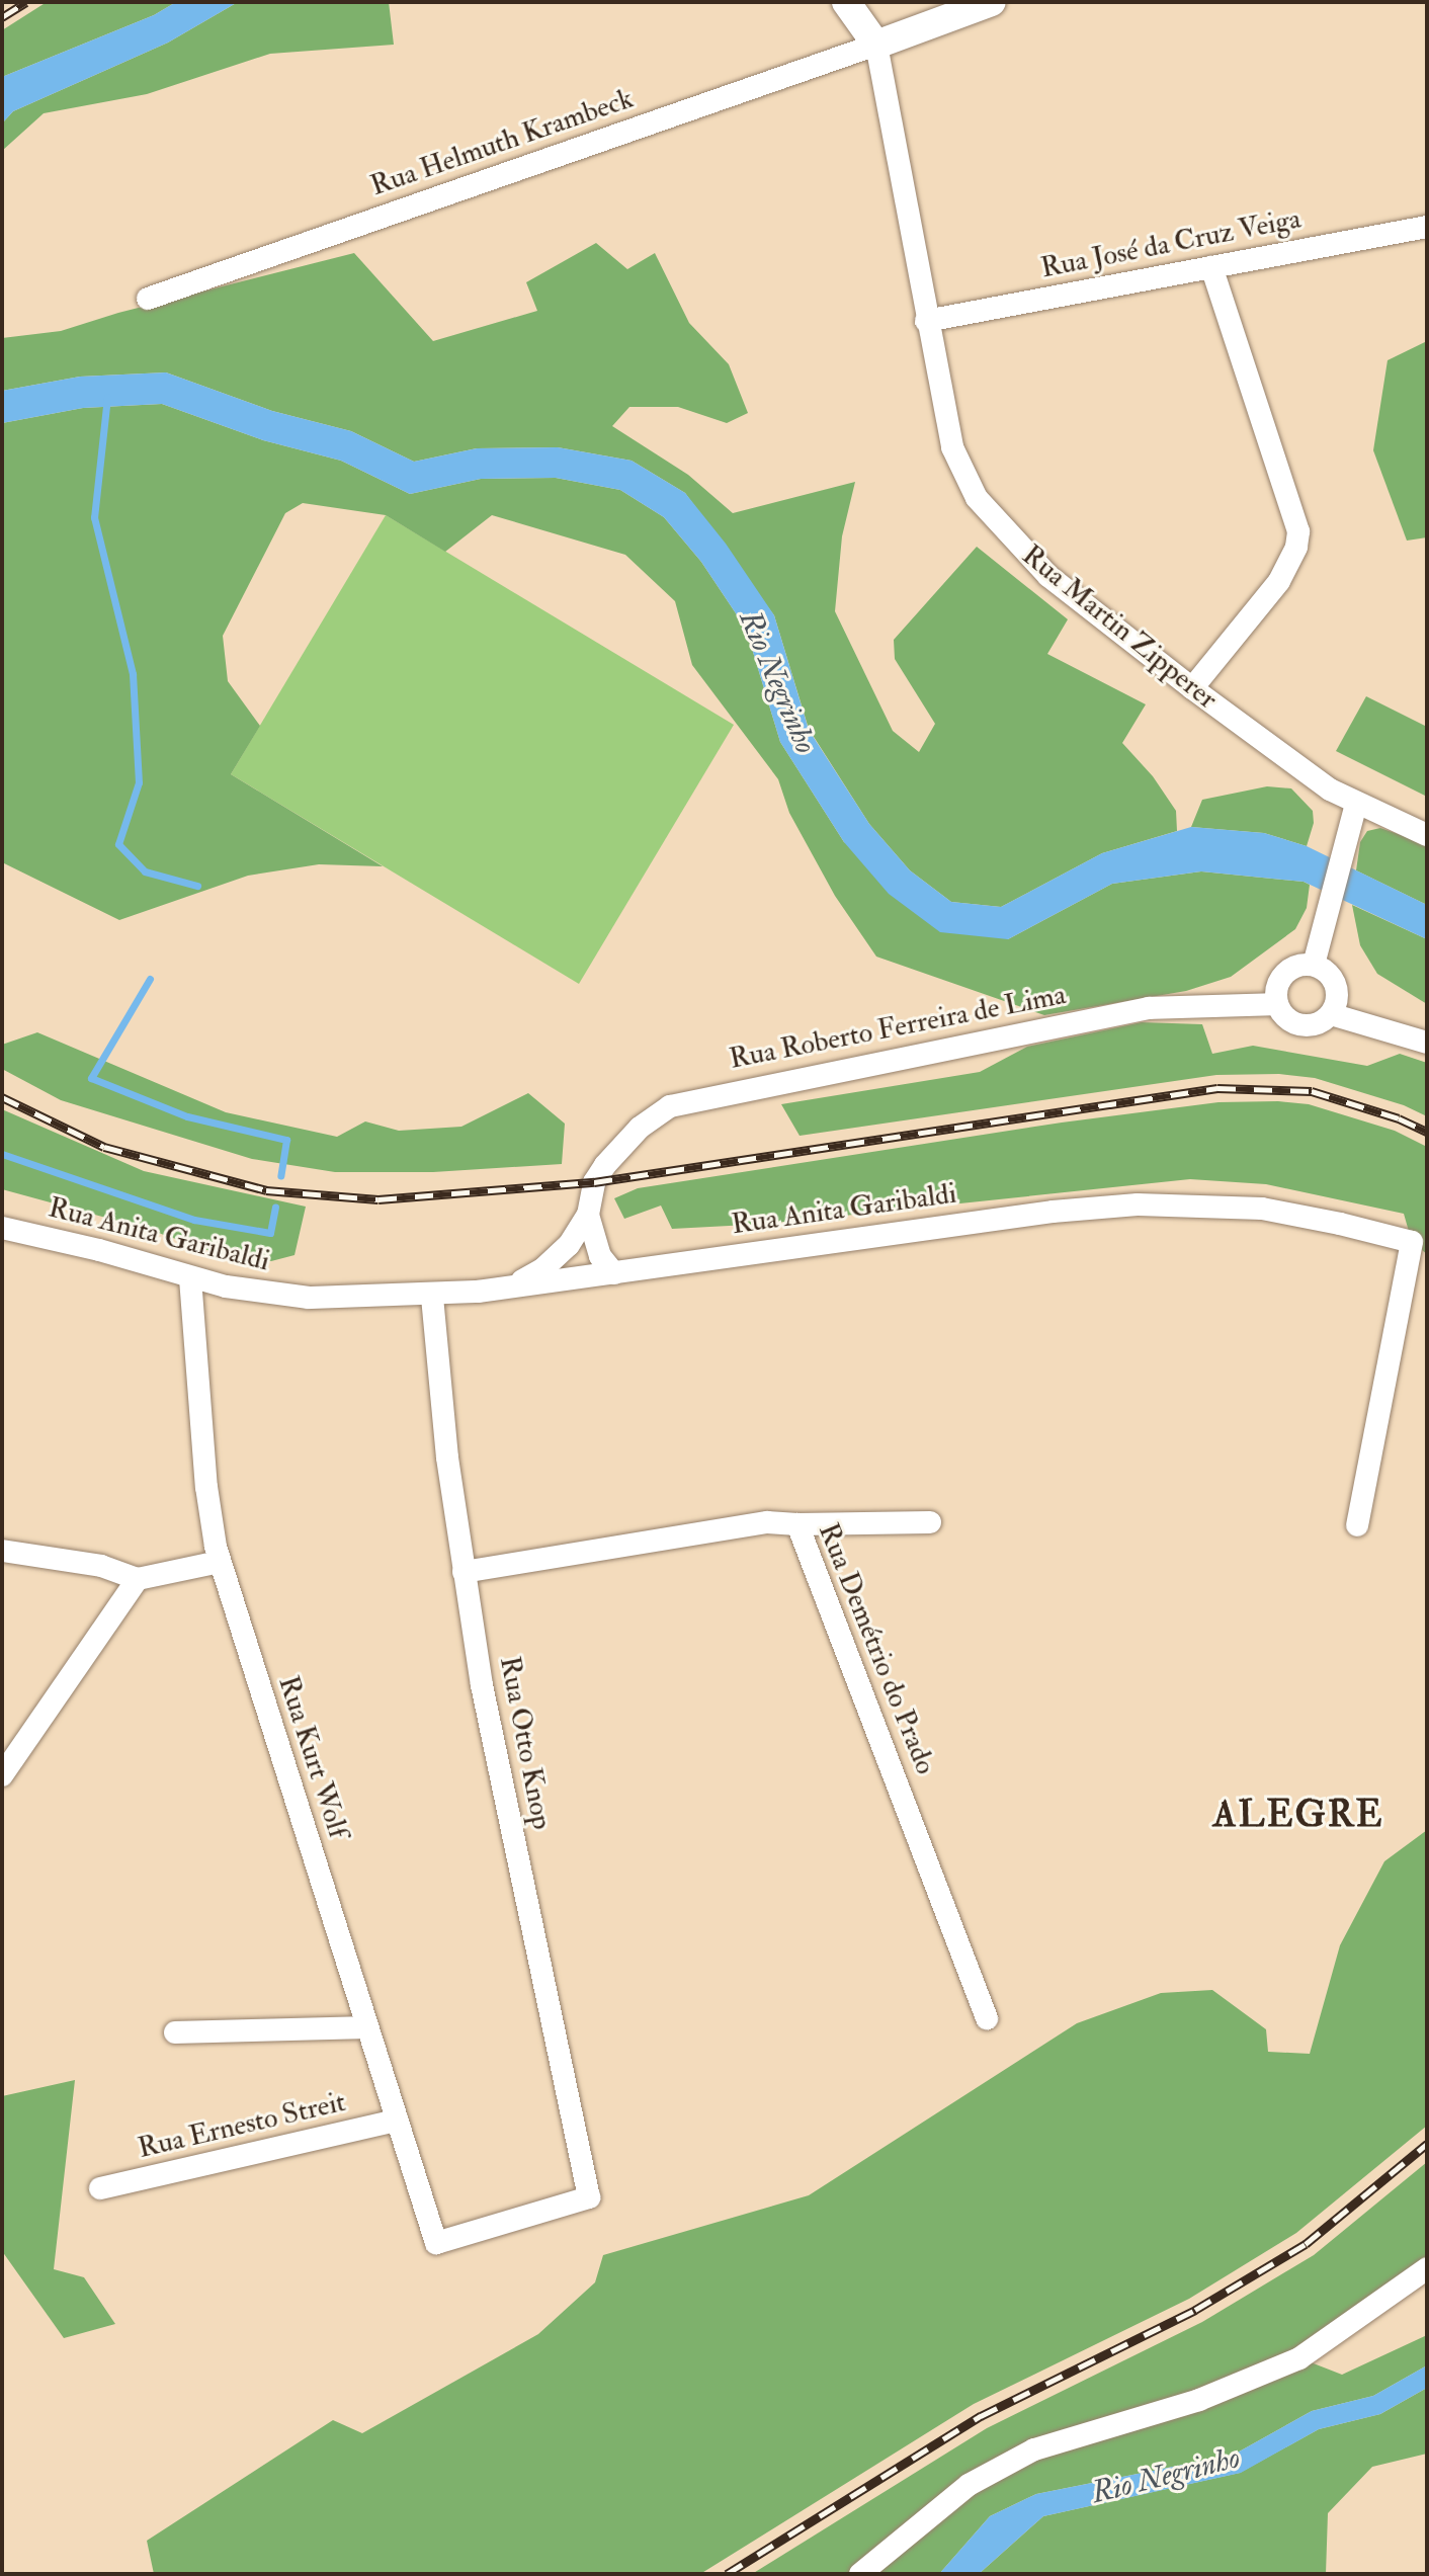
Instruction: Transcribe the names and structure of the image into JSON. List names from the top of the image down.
{
  "streets": {
    "street": [
      "Rua Helmuth Krambeck",
      "Rua José da Cruz Veiga",
      "Rua Martin Zipperer",
      "Rua Roberto Ferreira de Lima",
      "Rua Anita Garibaldi",
      "Rua Demétrio do Prado",
      "Rua Otto Knop",
      "Rua Kurt Wolf",
      "Rua Ernesto Streit"
    ]
  },
  "crossings": [
    ["Rua Helmuth Krambeck", "Rua Martin Zipperer"],
    ["Rua José da Cruz Veiga", "Rua Martin Zipperer"],
    ["Rua Roberto Ferreira de Lima", "Rua Anita Garibaldi"],
    ["Rua Anita Garibaldi", "Rua Otto Knop"],
    ["Rua Anita Garibaldi", "Rua Kurt Wolf"],
    ["Rua Demétrio do Prado", "Rua Otto Knop"],
    ["Rua Otto Knop", "Rua Kurt Wolf"],
    ["Rua Kurt Wolf", "Rua Ernesto Streit"]
  ],
  "districts": ["ALEGRE"],
  "water": ["Rio Negrinho"]
}
